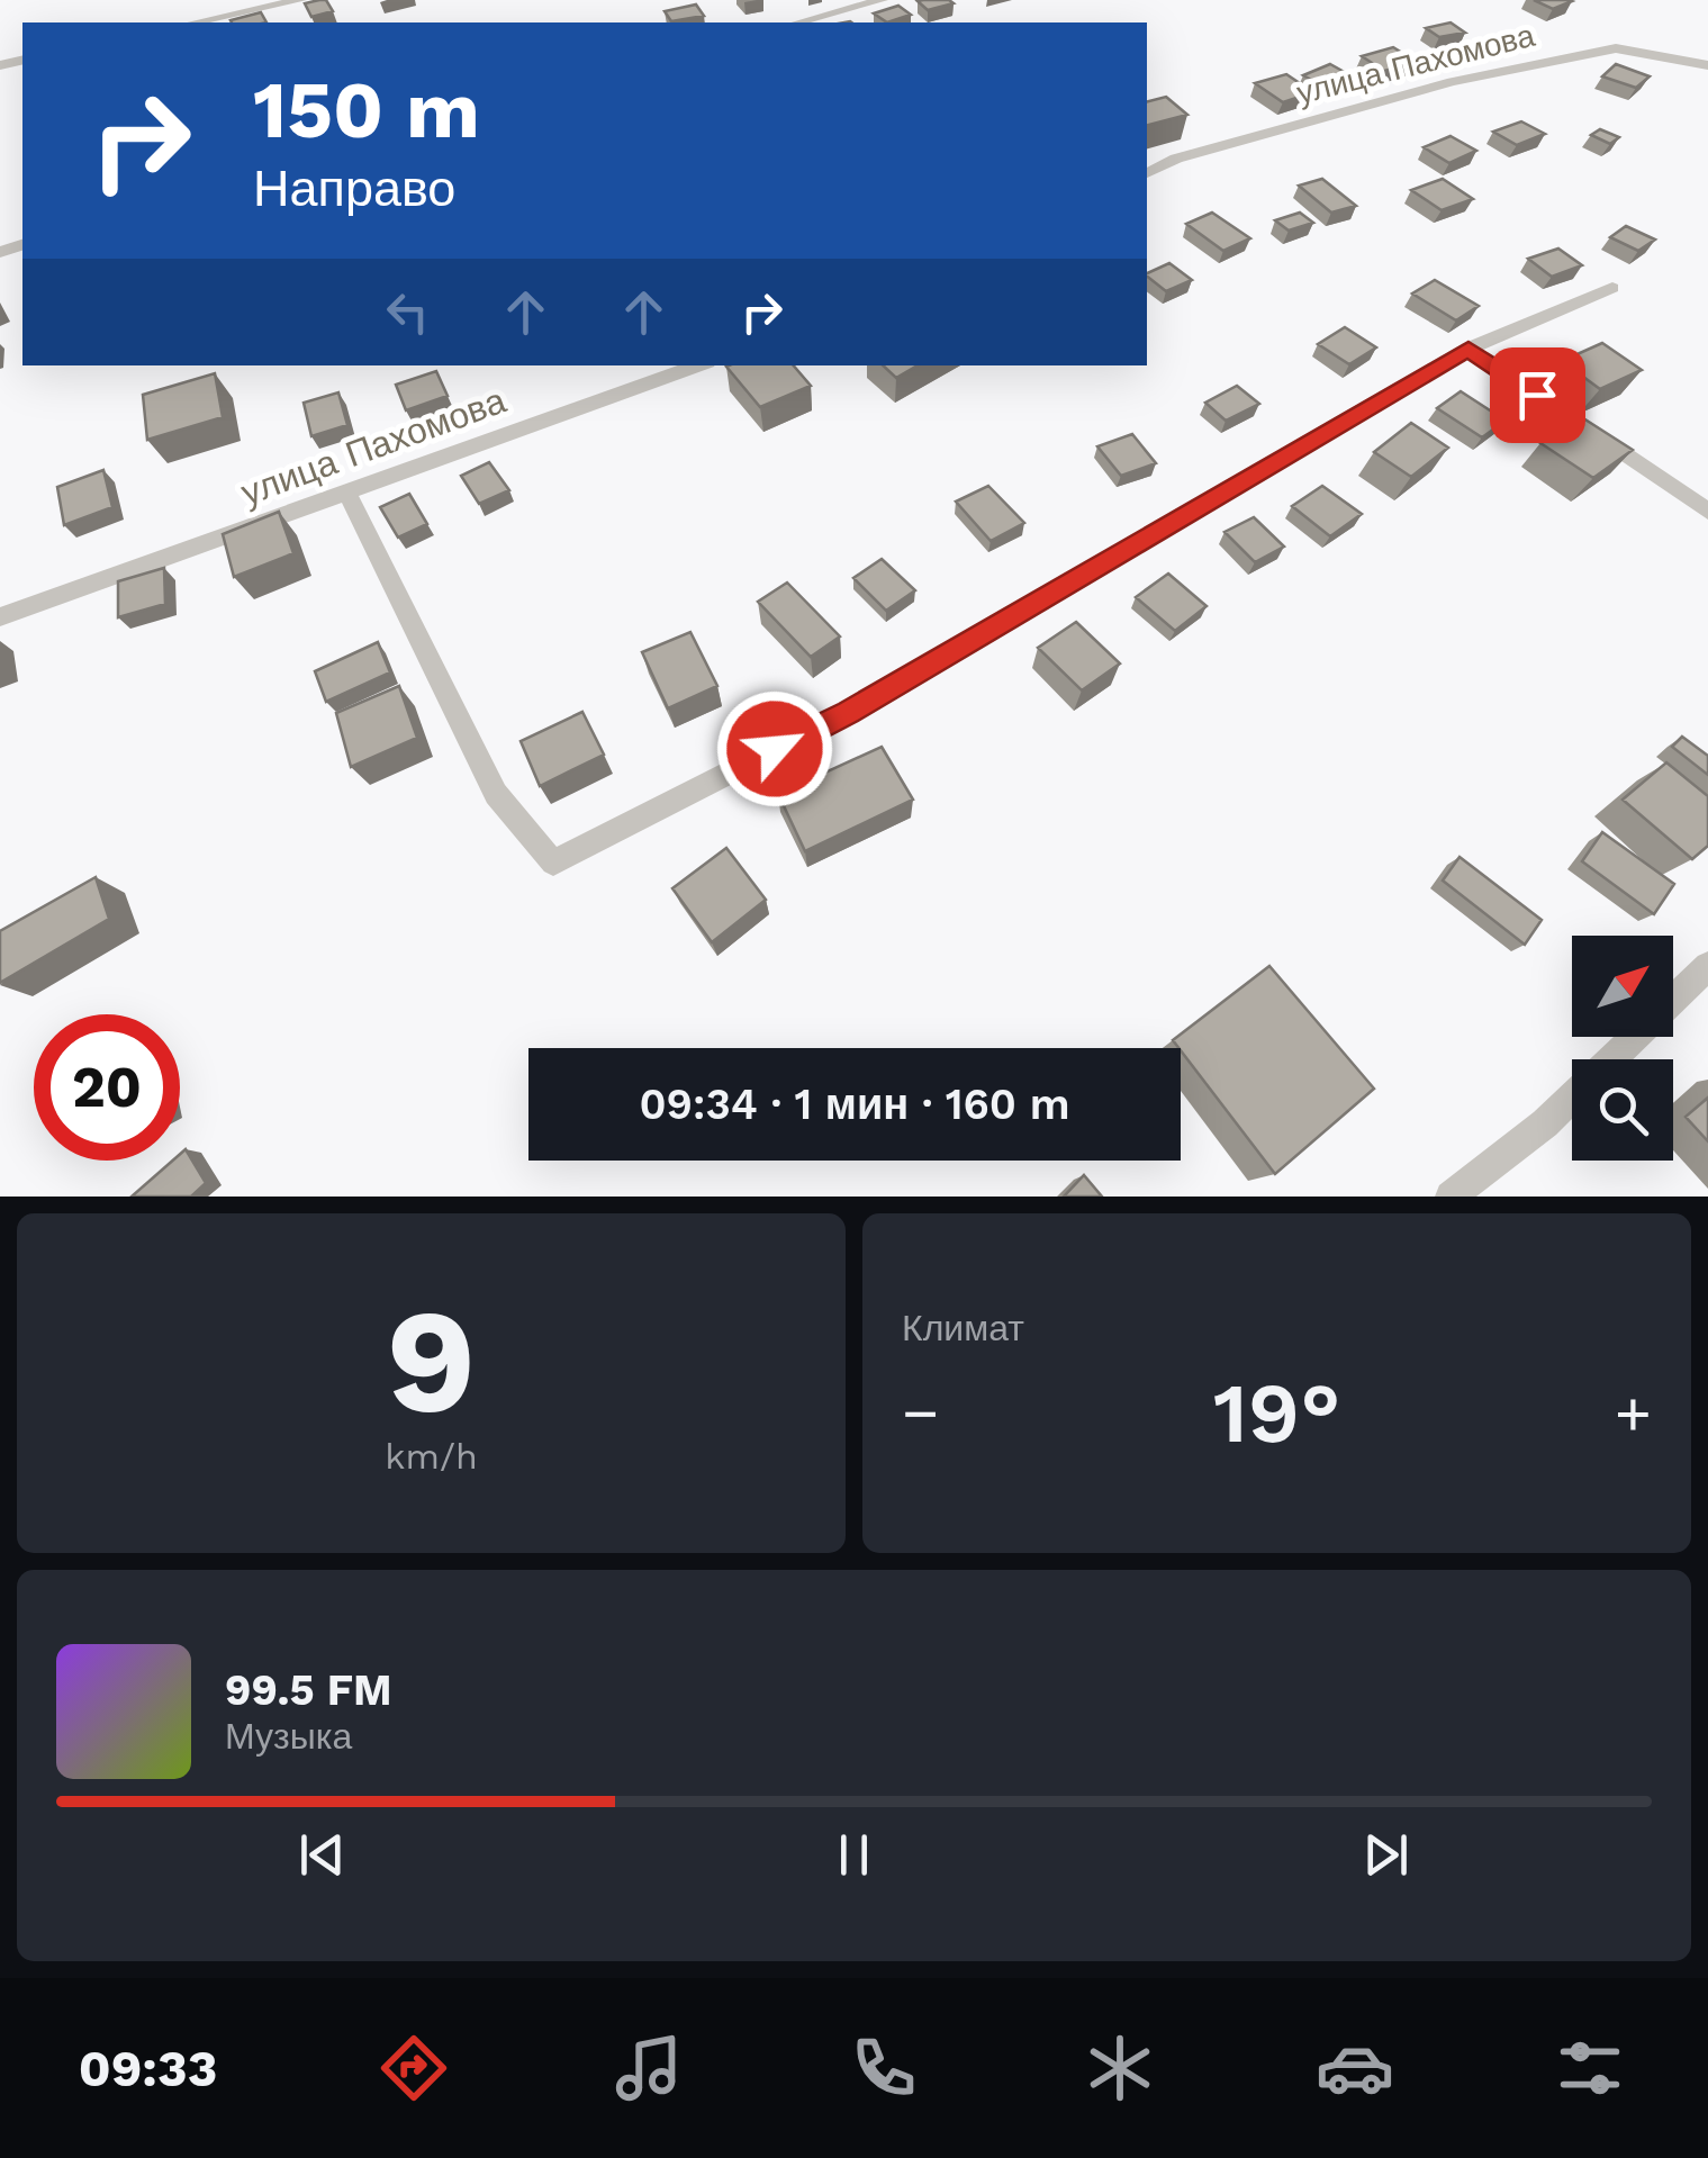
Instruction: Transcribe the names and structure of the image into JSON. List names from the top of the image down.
{
  "streets": {
    "lane": ["улица Пахомова"]
  },
  "north": "top right",
  "page": {
    "turn": ["150 m", "Направо"],
    "limit": "20",
    "trip": "09:34 · 1 мин · 160 m",
    "tile": [
      ["9", "km/h"],
      "Климат"
    ],
    "heat": ["−", "19°", "+"],
    "song": ["99.5 FM", "Музыка"],
    "tabs": "09:33"
  }
}
